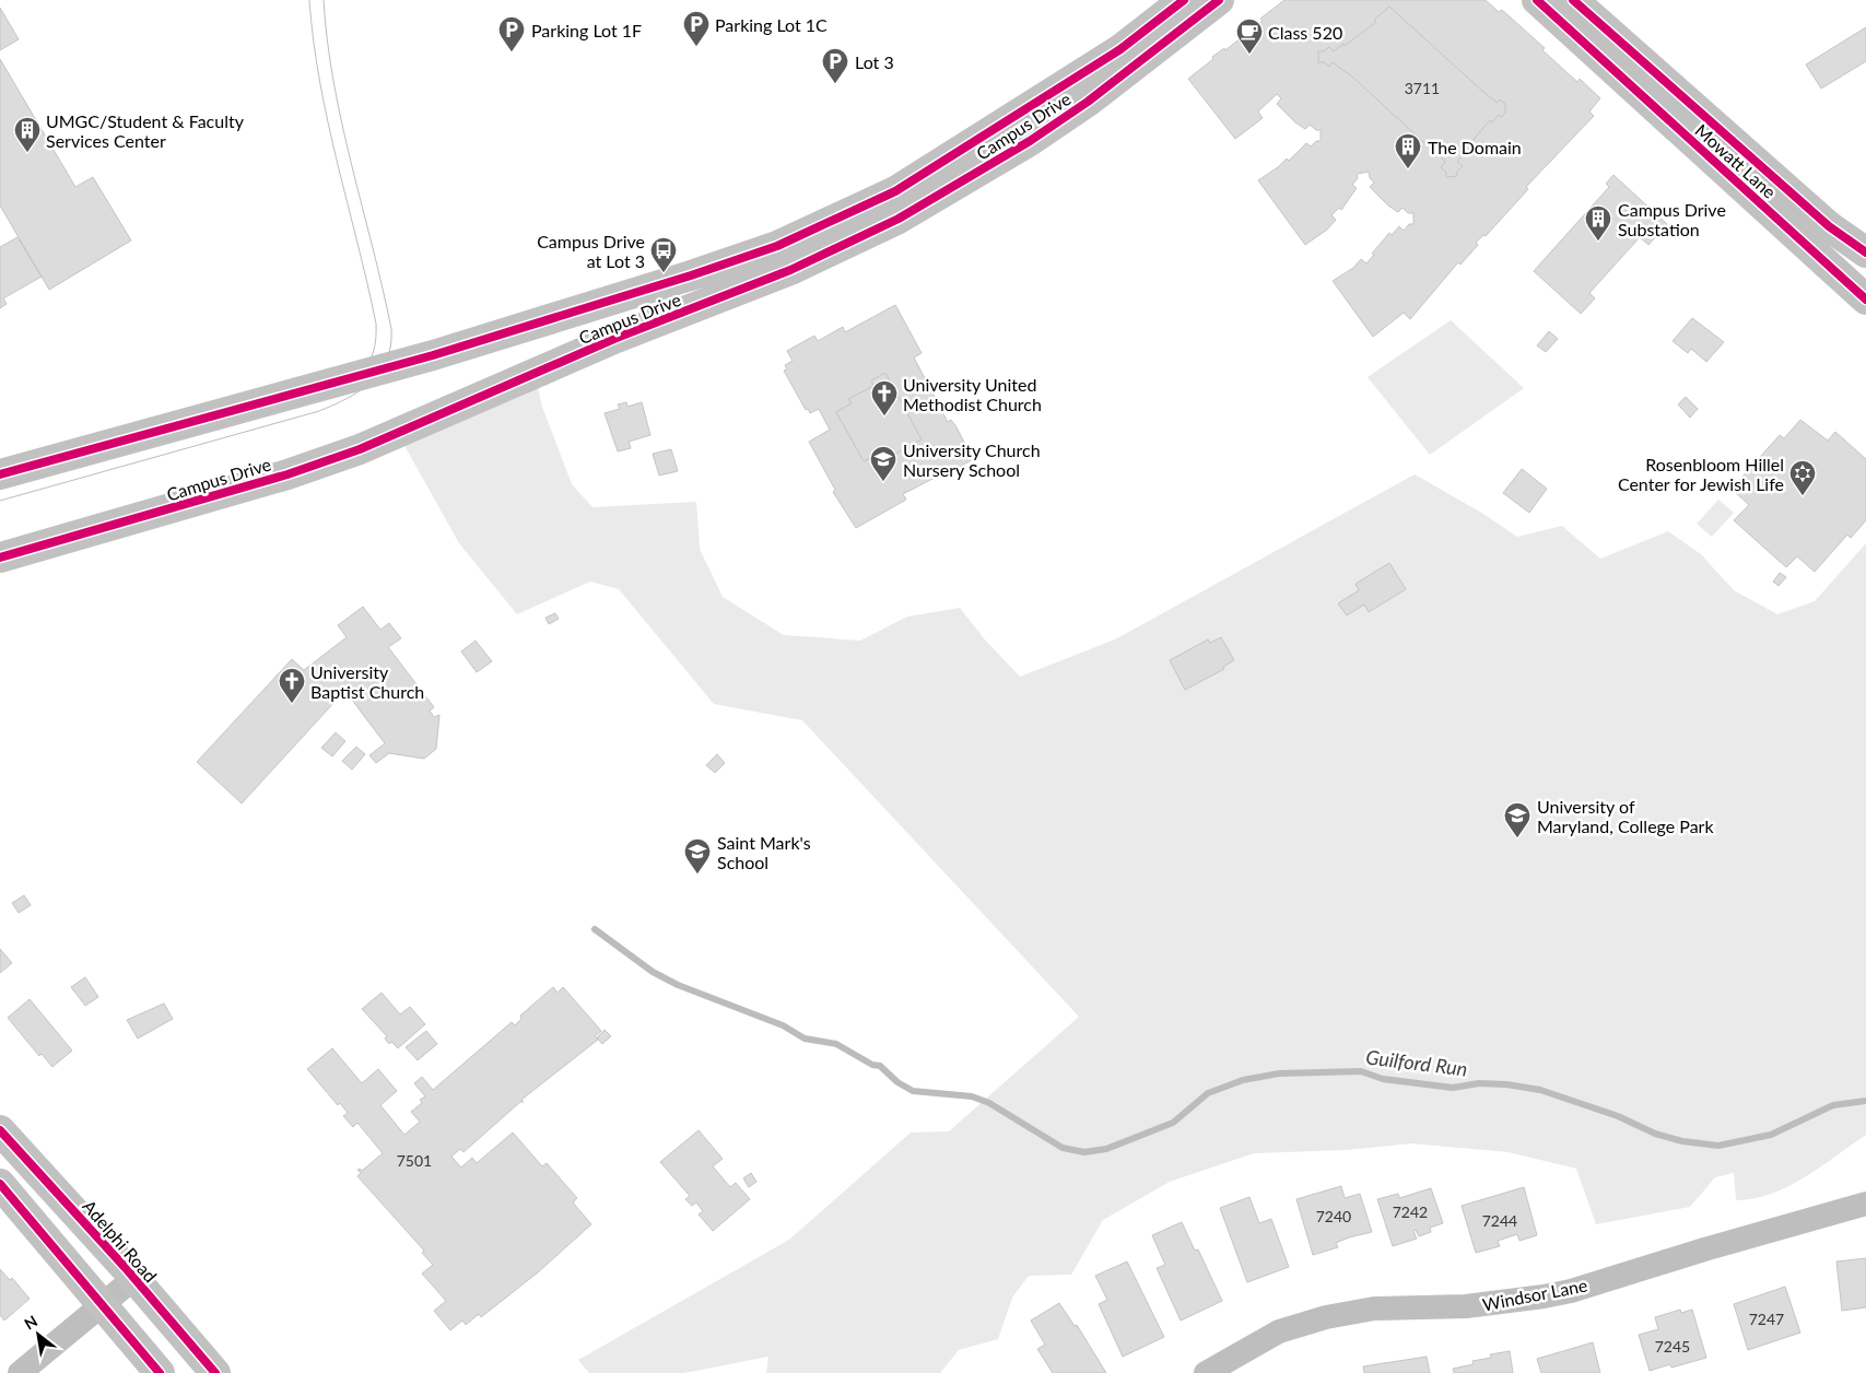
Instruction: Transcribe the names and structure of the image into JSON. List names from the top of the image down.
{
  "streets": {
    "street": [
      "Campus Drive",
      "Mowatt Lane",
      "Adelphi Road",
      "Windsor Lane"
    ]
  },
  "water": ["Guilford Run"],
  "places": {
    "parking": ["Parking Lot 1C", "Parking Lot 1F", "Lot 3"],
    "cafe": ["Class 520"],
    "building": ["UMGC/Student & Faculty Services Center", "The Domain", "Campus Drive Substation"],
    "bus stop": ["Campus Drive at Lot 3"],
    "church": ["University United Methodist Church", "University Baptist Church"],
    "school or university": ["University Church Nursery School", "University of Maryland, College Park", "Saint Mark's School"],
    "synagogue": ["Rosenbloom Hillel Center for Jewish Life"]
  },
  "house_numbers": [
    "3711",
    "7501",
    "7242",
    "7240",
    "7244",
    "7247",
    "7245"
  ],
  "north": "top left"
}
